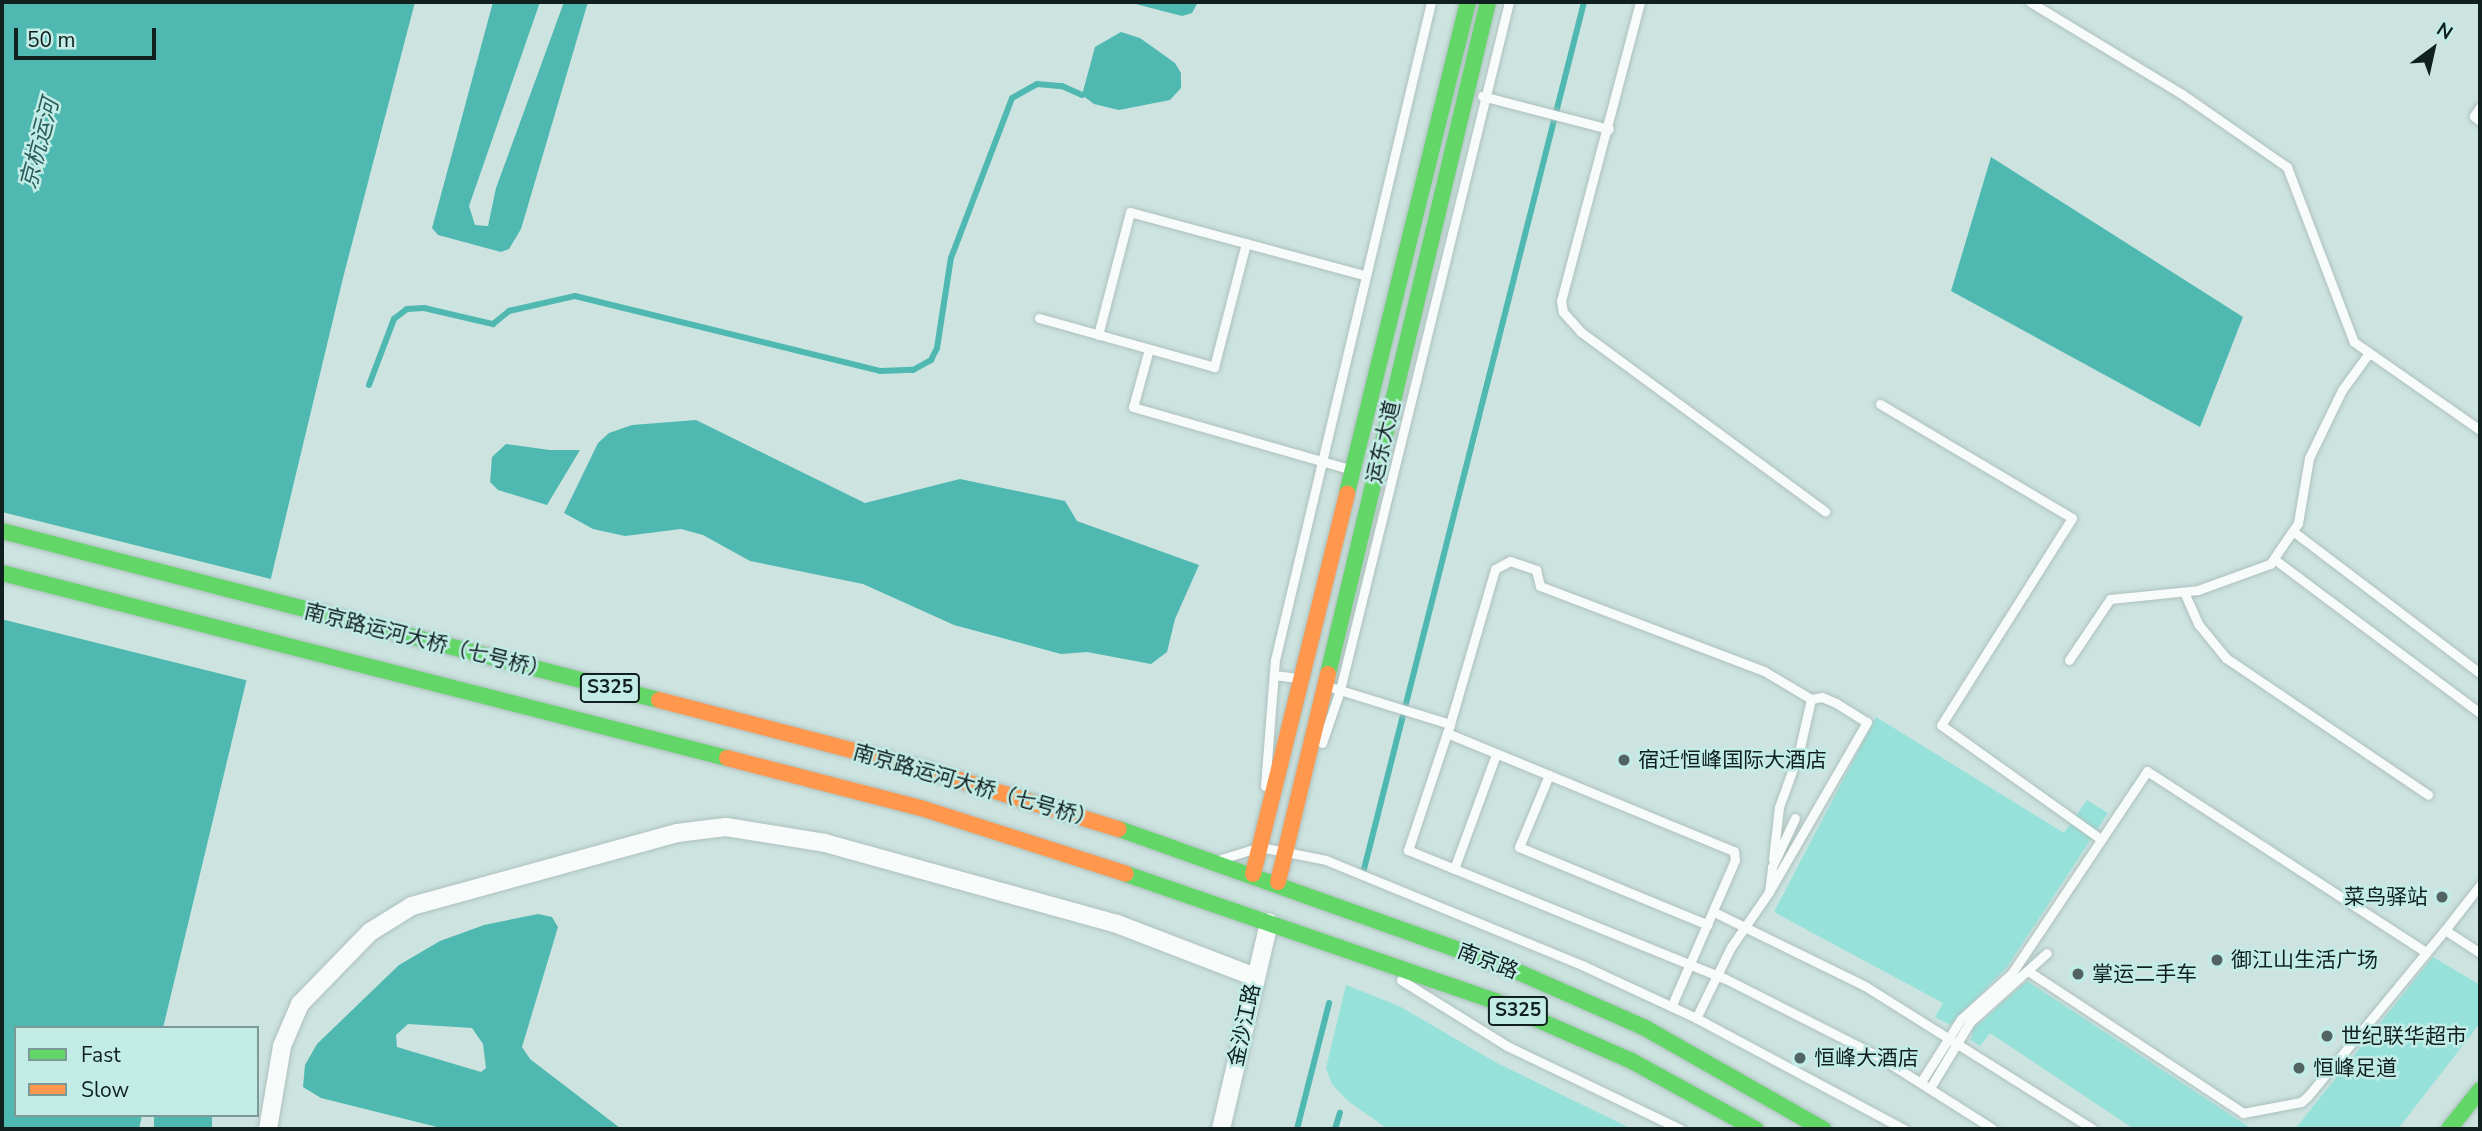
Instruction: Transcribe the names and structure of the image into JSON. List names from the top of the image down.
{
  "streets": {
    "main road": [
      "运东大道",
      "南京路运河大桥（七号桥）",
      "S325",
      "南京路"
    ],
    "street": ["金沙江路"]
  },
  "crossings": [
    ["运东大道", "南京路"],
    ["南京路运河大桥（七号桥）", "南京路"],
    ["南京路", "金沙江路"]
  ],
  "water": ["京杭运河"],
  "places": [
    "宿迁恒峰国际大酒店",
    "菜鸟驿站",
    "御江山生活广场",
    "掌运二手车",
    "世纪联华超市",
    "恒峰大酒店",
    "恒峰足道"
  ],
  "legend": ["Fast", "Slow"],
  "scale_bar": "50 m",
  "north": "top right"
}
